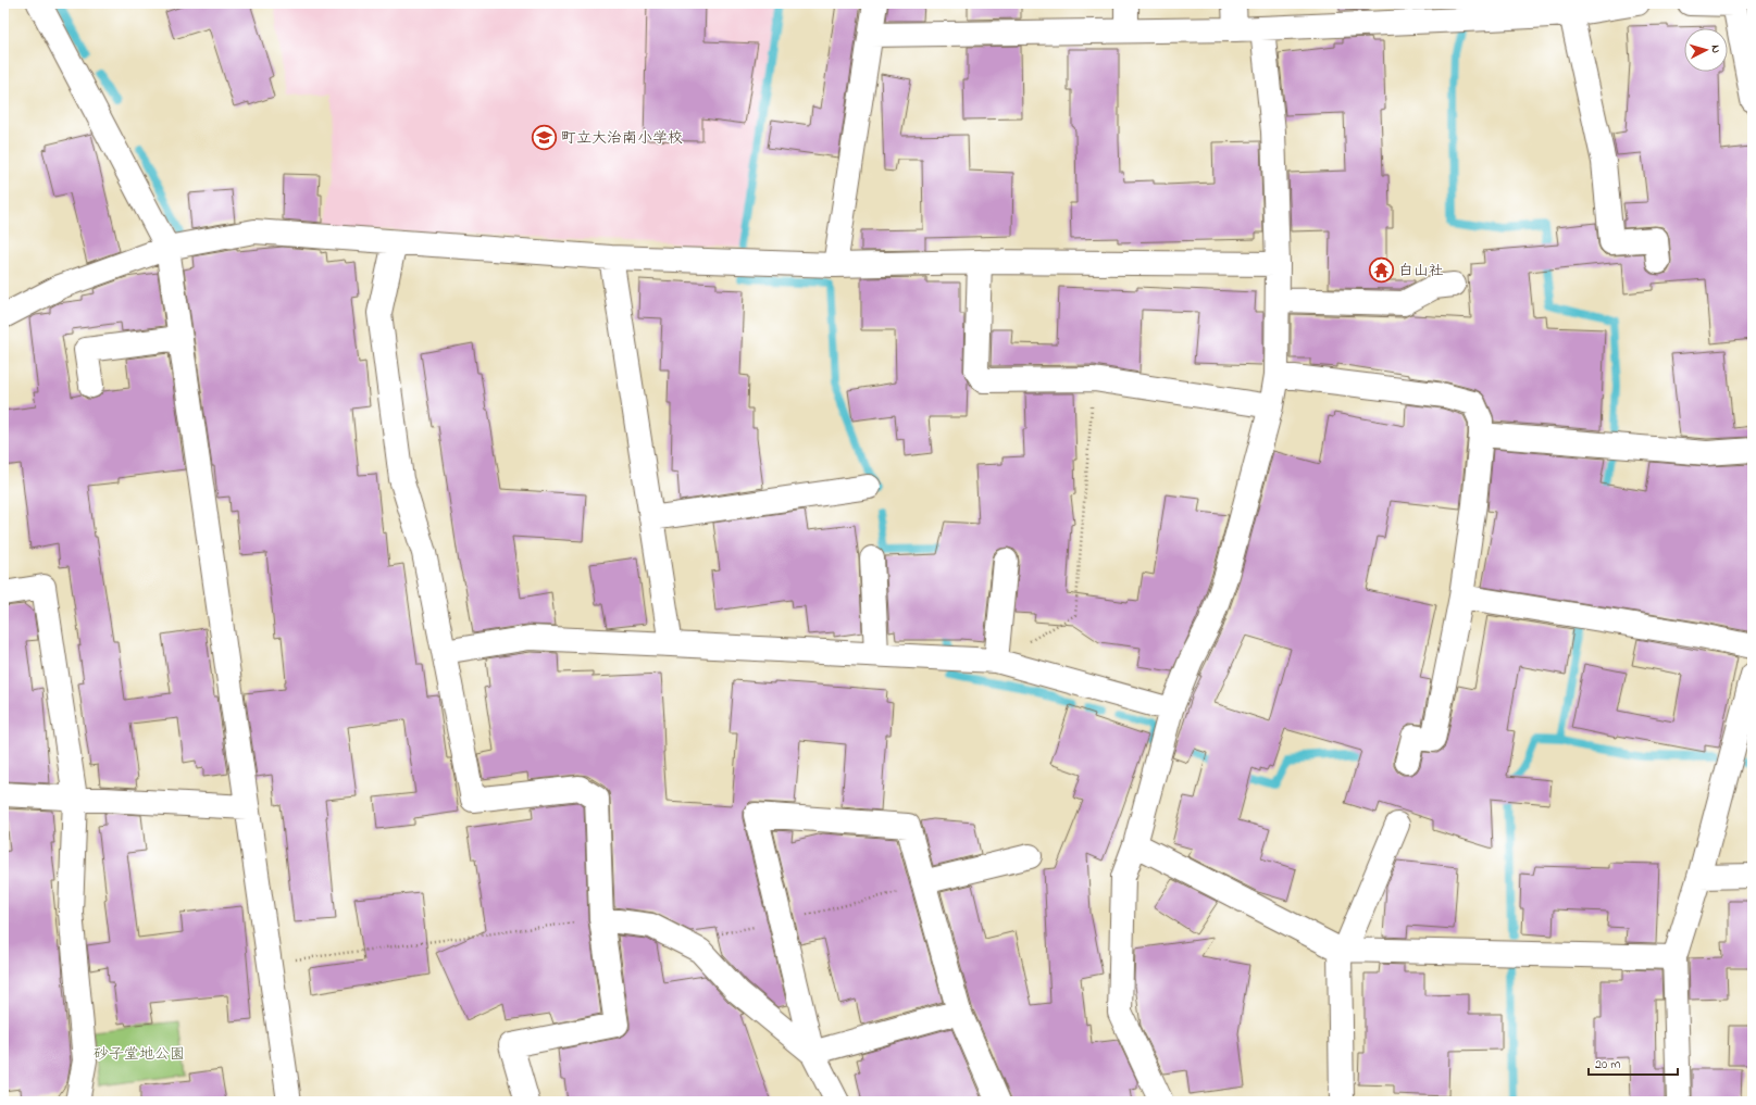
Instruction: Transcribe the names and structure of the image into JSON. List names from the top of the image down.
{
  "parks": ["砂子堂地公園"],
  "places": {
    "school or university": ["町立大治南小学校"],
    "temple": ["白山社"]
  },
  "scale_bar": "20 m",
  "north": "right"
}
